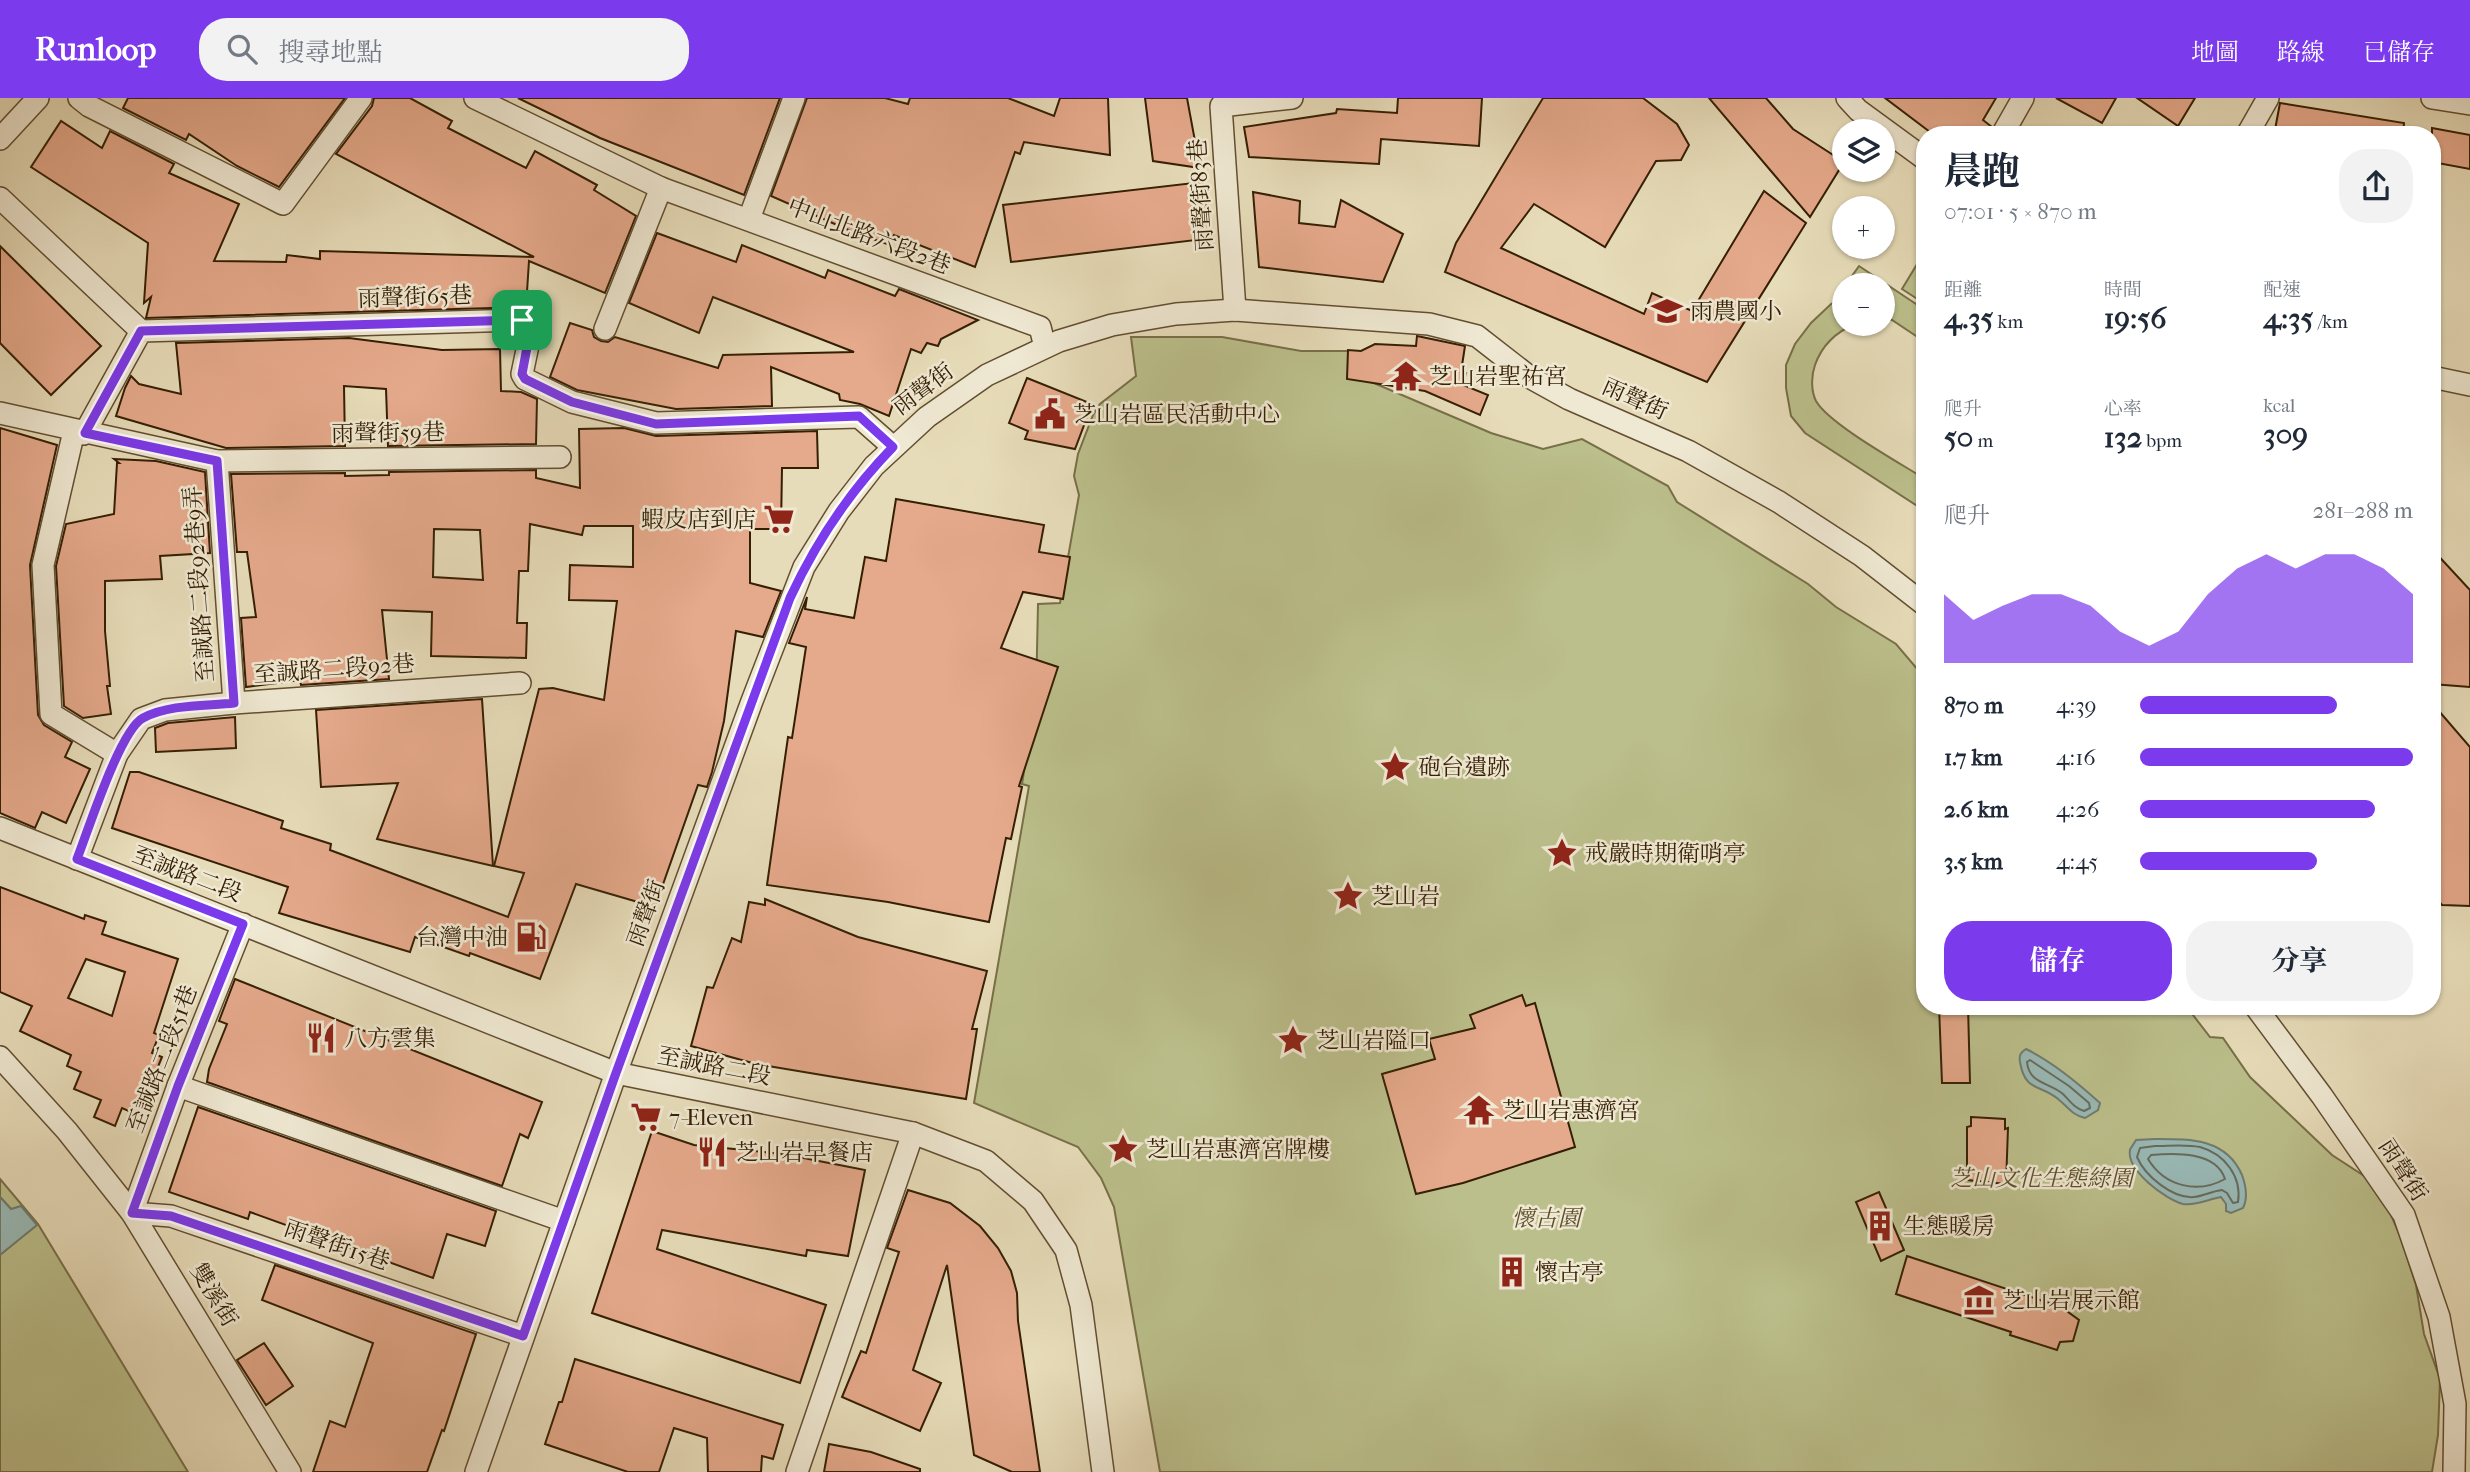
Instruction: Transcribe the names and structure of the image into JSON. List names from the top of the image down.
{
  "streets": {
    "street": [
      "雨聲街83巷",
      "中山北路六段2巷",
      "雨聲街65巷",
      "雨聲街",
      "雨聲街59巷",
      "至誠路二段92巷9弄",
      "至誠路二段92巷",
      "至誠路二段",
      "至誠路二段51巷",
      "雨聲街15巷",
      "雙溪街"
    ]
  },
  "crossings": [
    ["雨聲街83巷", "雨聲街"],
    ["中山北路六段2巷", "雨聲街"],
    ["雨聲街65巷", "雨聲街"],
    ["雨聲街", "至誠路二段"],
    ["雨聲街", "雨聲街15巷"],
    ["雨聲街59巷", "至誠路二段92巷9弄"],
    ["至誠路二段92巷9弄", "至誠路二段92巷"],
    ["至誠路二段92巷", "至誠路二段"],
    ["至誠路二段", "至誠路二段51巷"],
    ["至誠路二段51巷", "雨聲街15巷"],
    ["至誠路二段51巷", "雙溪街"],
    ["雨聲街15巷", "雙溪街"]
  ],
  "parks": ["芝山文化生態綠園", "懷古園"],
  "places": {
    "school or university": ["雨農國小"],
    "temple": ["芝山岩聖祐宮", "芝山岩惠濟宮"],
    "public building": ["芝山岩區民活動中心"],
    "supermarket": ["蝦皮店到店", "7-Eleven"],
    "place": [
      "砲台遺跡",
      "戒嚴時期衛哨亭",
      "芝山岩",
      "芝山岩隘口",
      "芝山岩惠濟宮牌樓"
    ],
    "fuel station": ["台灣中油"],
    "restaurant": ["八方雲集", "芝山岩早餐店"],
    "building": ["生態暖房", "懷古亭"],
    "museum": ["芝山岩展示館"]
  },
  "page": {
    "header": "Runloop",
    "search": "搜尋地點",
    "nav": ["地圖", "路線", "已儲存"],
    "map_buttons": ["+", "−"],
    "heading": ["晨跑", "07:01 · 5 × 870 m"],
    "stats": [
      ["距離", "4.35 km"],
      ["時間", "19:56"],
      ["配速", "4:35 /km"],
      ["爬升", "50 m"],
      ["心率", "132 bpm"],
      ["kcal", "309"]
    ],
    "chart": ["爬升", "281–288 m"],
    "list": [
      {
        "name": "870 m",
        "note": "4:39"
      },
      {
        "name": "1.7 km",
        "note": "4:16"
      },
      {
        "name": "2.6 km",
        "note": "4:26"
      },
      {
        "name": "3.5 km",
        "note": "4:45"
      }
    ],
    "buttons": ["儲存", "分享"]
  }
}
